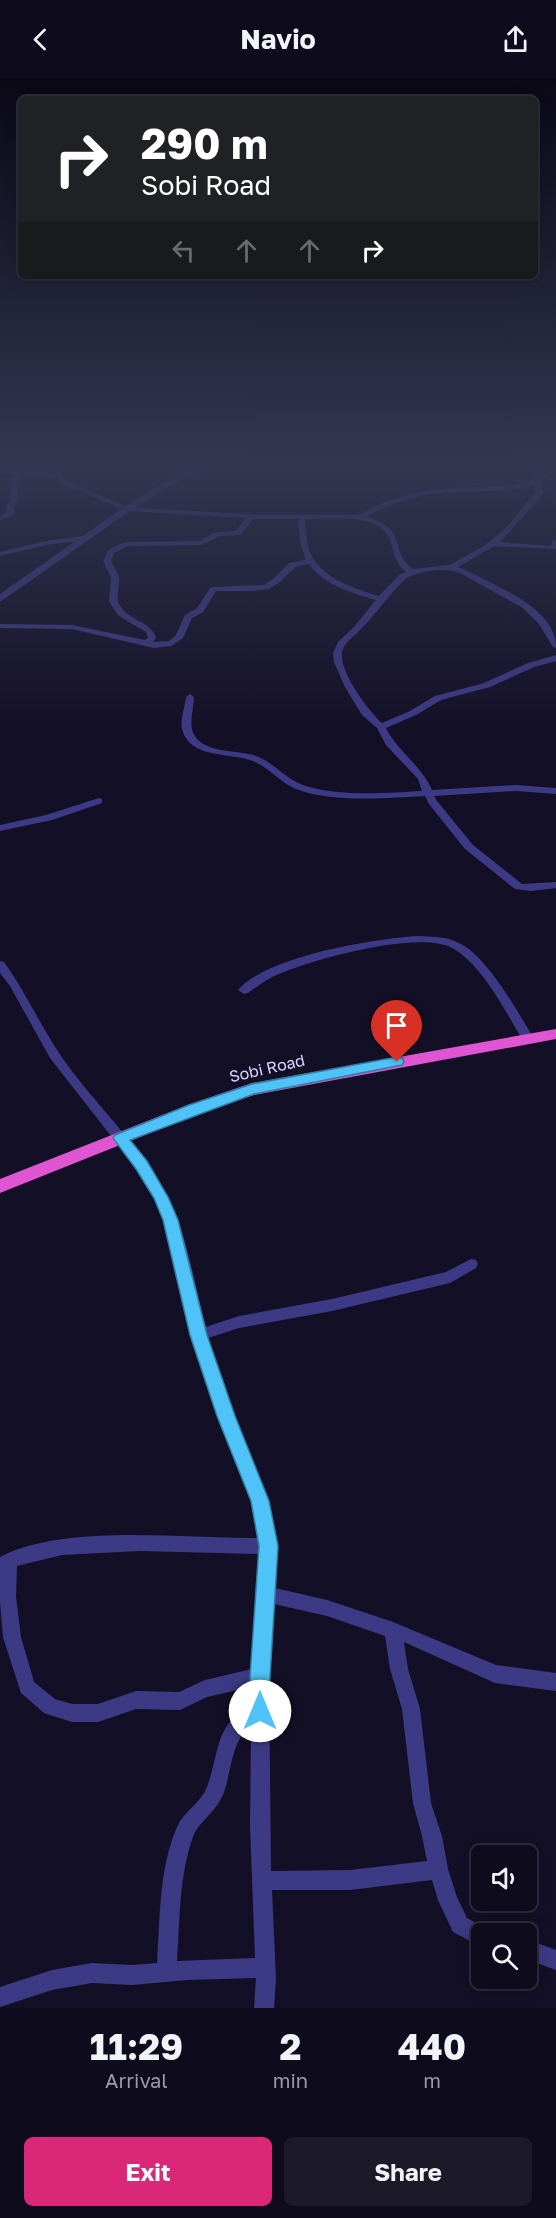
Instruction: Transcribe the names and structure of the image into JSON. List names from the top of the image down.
{
  "streets": {
    "highway": ["Sobi Road"]
  },
  "page": {
    "header": "Navio",
    "turn": ["290 m", "Sobi Road"],
    "eta": [
      "11:29",
      "Arrival",
      "2",
      "min",
      "440",
      "m"
    ],
    "buttons": ["Exit", "Share"]
  }
}
